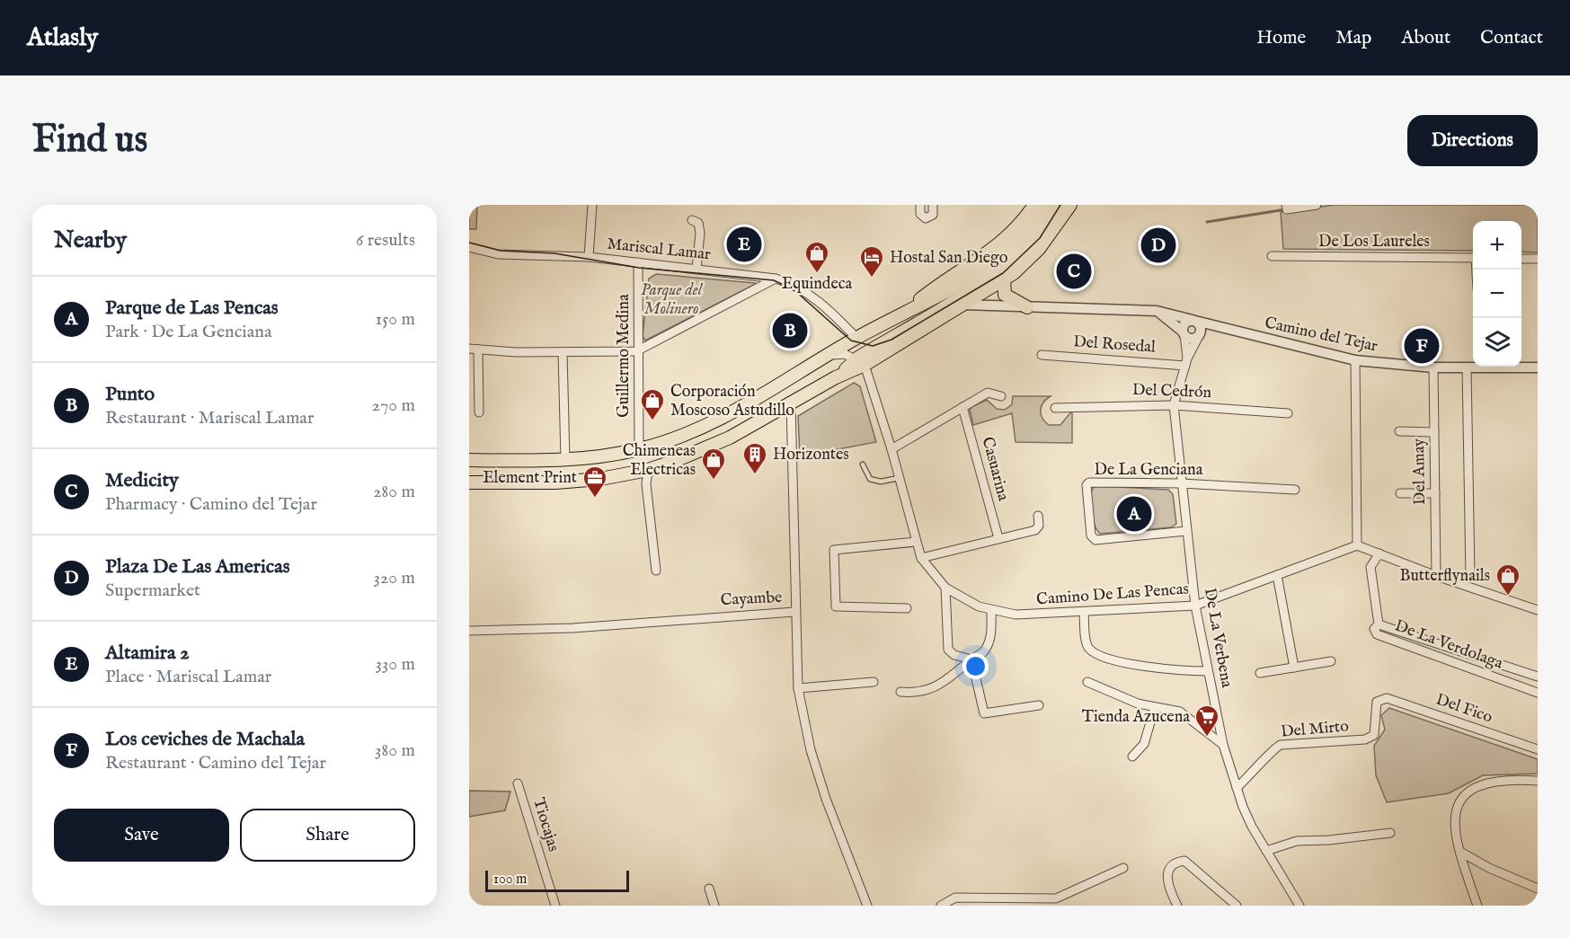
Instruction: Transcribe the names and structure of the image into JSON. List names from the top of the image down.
{
  "streets": {
    "street": [
      "De Los Laureles",
      "Mariscal Lamar",
      "Camino del Tejar",
      "Del Rosedal",
      "Guillermo Medina",
      "Del Cedrón",
      "Casuarina",
      "De La Genciana",
      "Del Amay",
      "Camino De Las Pencas",
      "Cayambe",
      "De La Verbena",
      "De La Verdolaga",
      "Del Fico",
      "Del Mirto",
      "Tiocajas"
    ]
  },
  "crossings": [
    ["Mariscal Lamar", "Guillermo Medina"],
    ["Camino del Tejar", "Del Amay"],
    ["Camino del Tejar", "De La Verbena"],
    ["Del Rosedal", "De La Verbena"],
    ["Del Cedrón", "De La Verbena"],
    ["De La Genciana", "De La Verbena"],
    ["Camino De Las Pencas", "De La Verbena"],
    ["De La Verbena", "Del Mirto"],
    ["Del Fico", "Del Mirto"]
  ],
  "parks": ["Parque del Molinero"],
  "places": {
    "shop": [
      "Equindeca",
      "Corporación Moscoso Astudillo",
      "Chimeneas Electricas",
      "Butterflynails"
    ],
    "hotel": ["Hostal San Diego"],
    "building": ["Horizontes"],
    "office": ["Element Print"],
    "supermarket": ["Tienda Azucena"]
  },
  "scale_bar": "100 m",
  "page": {
    "header": "Atlasly",
    "nav": [
      "Home",
      "Map",
      "About",
      "Contact"
    ],
    "buttons": [
      "Directions",
      ["Save", "Share"]
    ],
    "title": "Find us",
    "heading": ["Nearby", "6 results"],
    "map_buttons": ["+", "−"],
    "pins": [
      "E",
      "D",
      "C",
      "B",
      "F",
      "A"
    ],
    "list": [
      {
        "mark": "A",
        "name": "Parque de Las Pencas",
        "note": "Park · De La Genciana",
        "value": "150 m"
      },
      {
        "mark": "B",
        "name": "Punto",
        "note": "Restaurant · Mariscal Lamar",
        "value": "270 m"
      },
      {
        "mark": "C",
        "name": "Medicity",
        "note": "Pharmacy · Camino del Tejar",
        "value": "280 m"
      },
      {
        "mark": "D",
        "name": "Plaza De Las Americas",
        "note": "Supermarket",
        "value": "320 m"
      },
      {
        "mark": "E",
        "name": "Altamira 2",
        "note": "Place · Mariscal Lamar",
        "value": "330 m"
      },
      {
        "mark": "F",
        "name": "Los ceviches de Machala",
        "note": "Restaurant · Camino del Tejar",
        "value": "380 m"
      }
    ],
    "scale": "100 m"
  }
}
